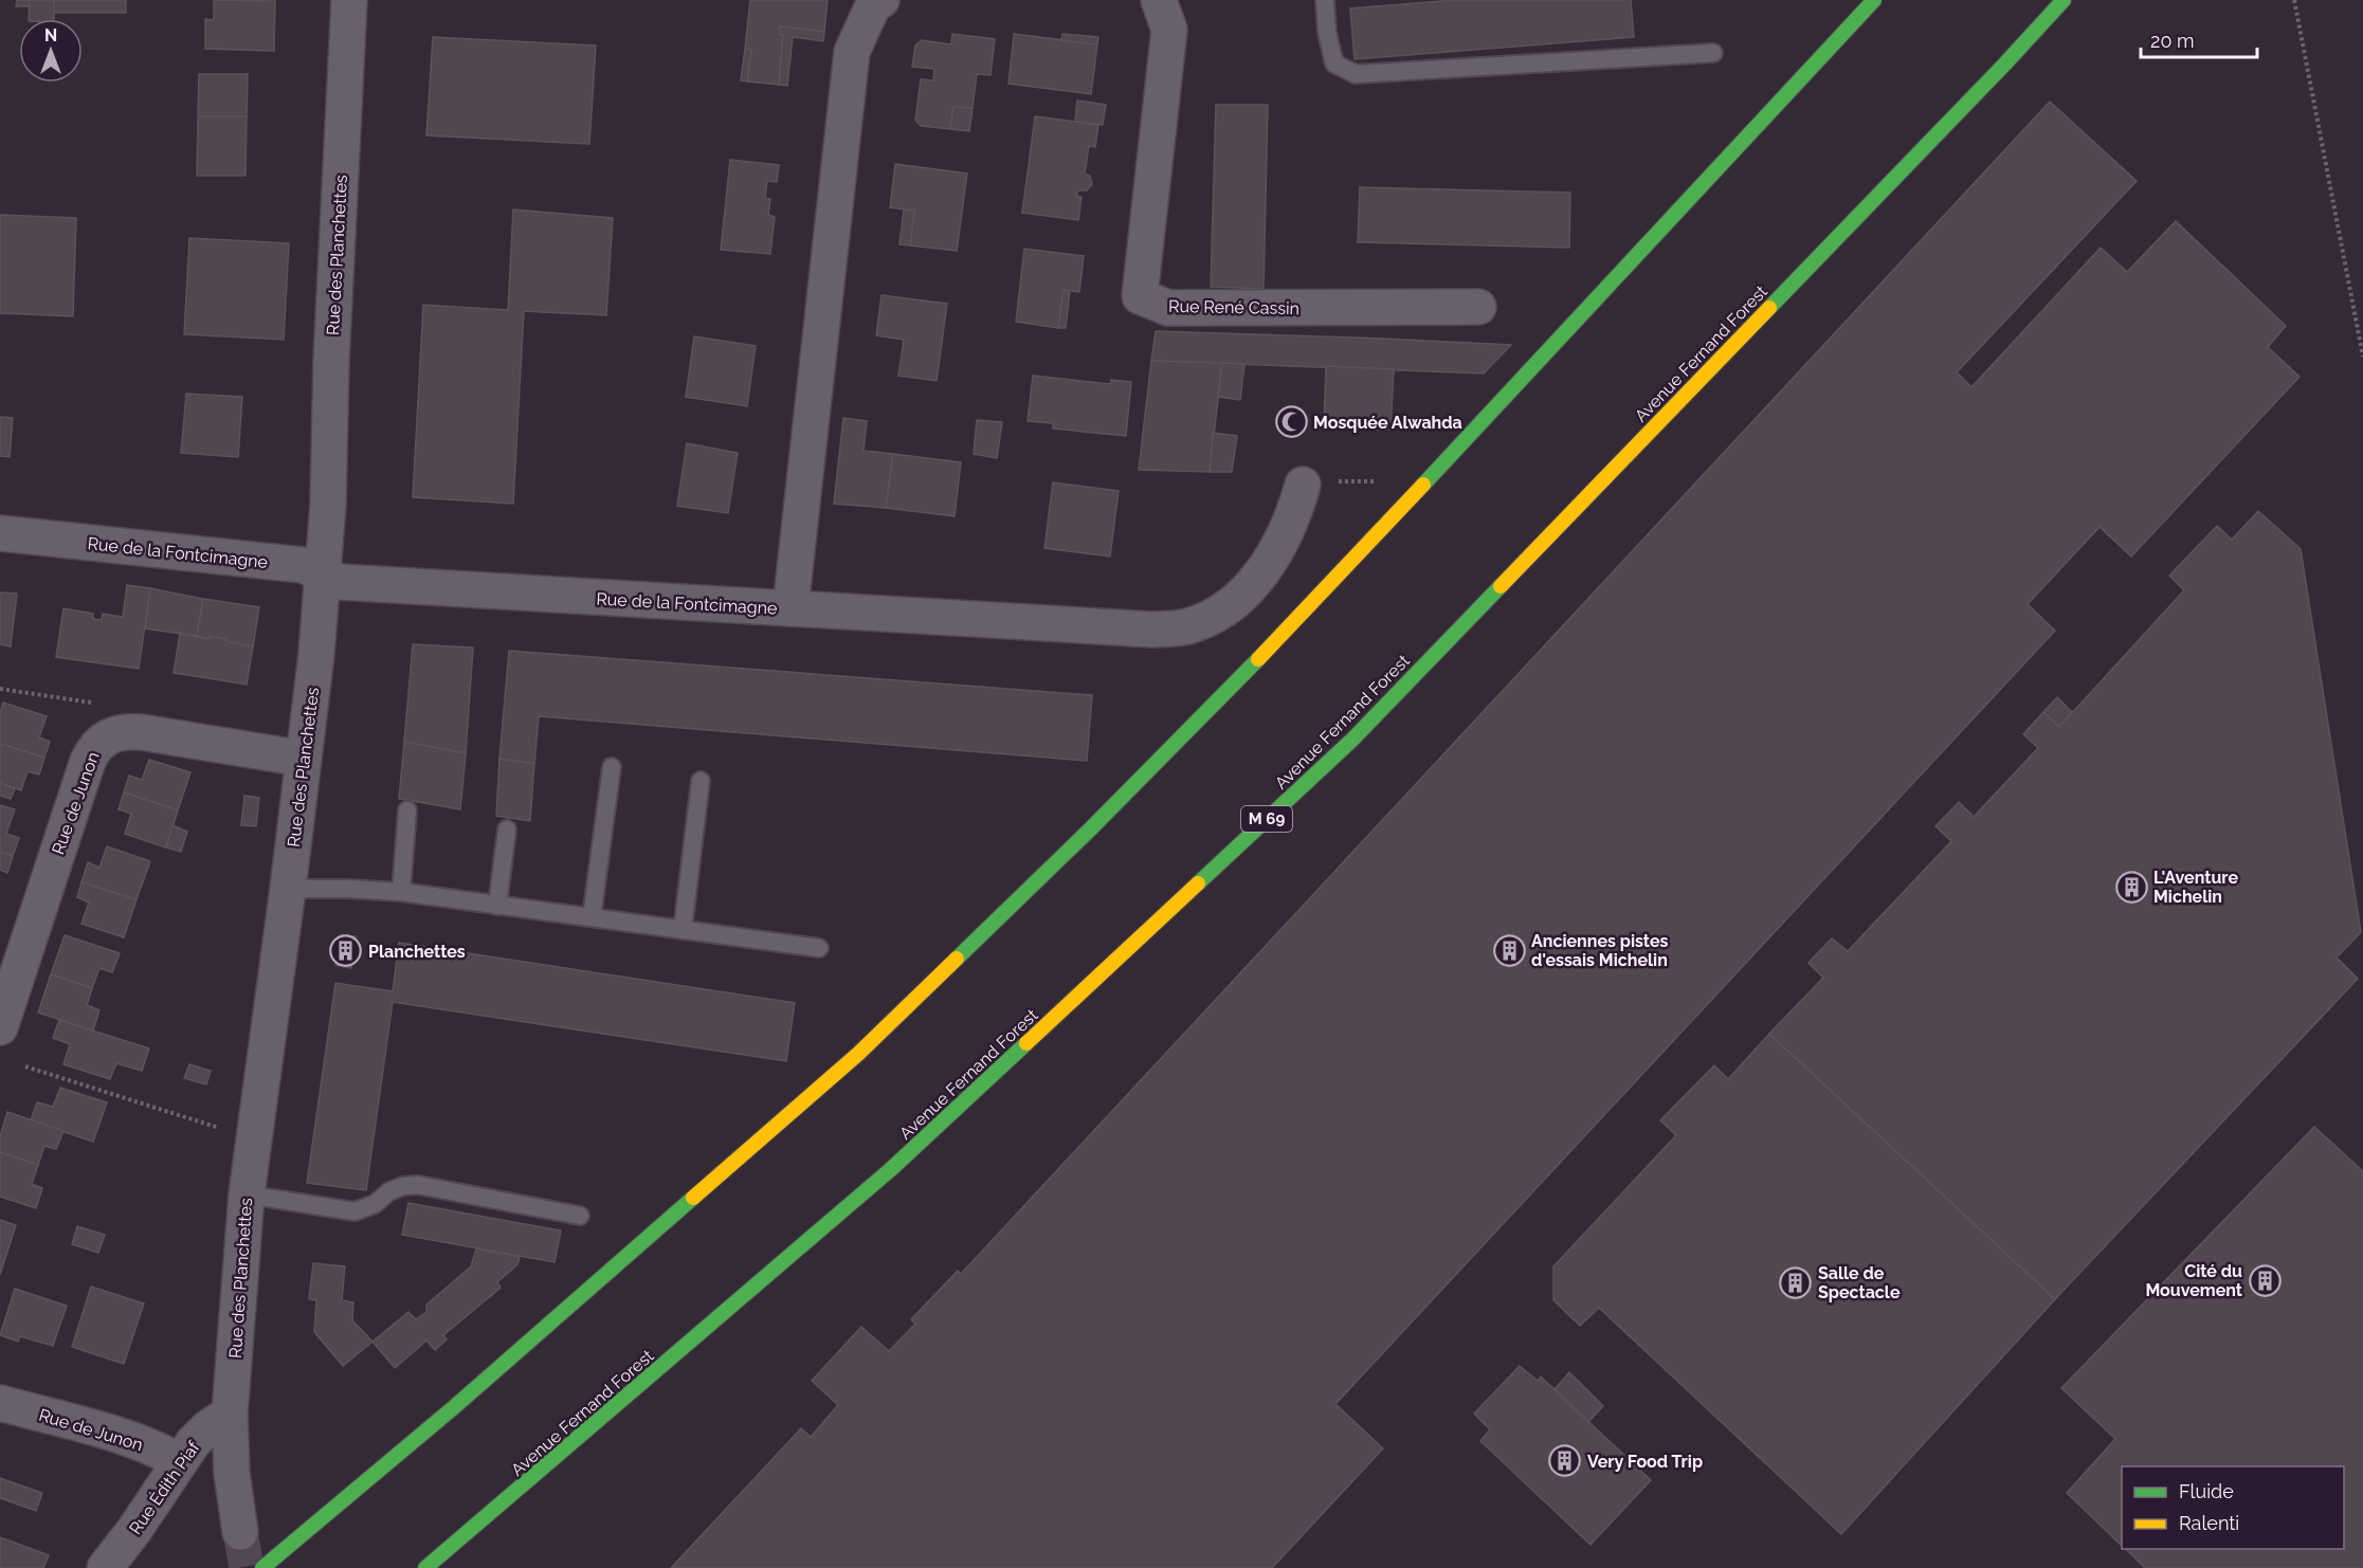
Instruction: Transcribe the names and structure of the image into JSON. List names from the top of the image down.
{
  "streets": {
    "main road": ["Avenue Fernand Forest", "M 69"],
    "street": [
      "Rue des Planchettes",
      "Rue René Cassin",
      "Rue de la Fontcimagne",
      "Rue de Junon",
      "Rue Édith Piaf"
    ]
  },
  "crossings": [
    ["Rue des Planchettes", "Rue de la Fontcimagne"],
    ["Rue des Planchettes", "Rue de Junon"],
    ["Rue des Planchettes", "Rue Édith Piaf"],
    ["Rue de Junon", "Rue Édith Piaf"]
  ],
  "places": {
    "mosque": ["Mosquée Alwahda"],
    "building": [
      "L'Aventure Michelin",
      "Anciennes pistes d'essais Michelin",
      "Planchettes",
      "Cité du Mouvement",
      "Salle de Spectacle",
      "Very Food Trip"
    ]
  },
  "legend": ["Fluide", "Ralenti"],
  "scale_bar": "20 m",
  "north": "top"
}
